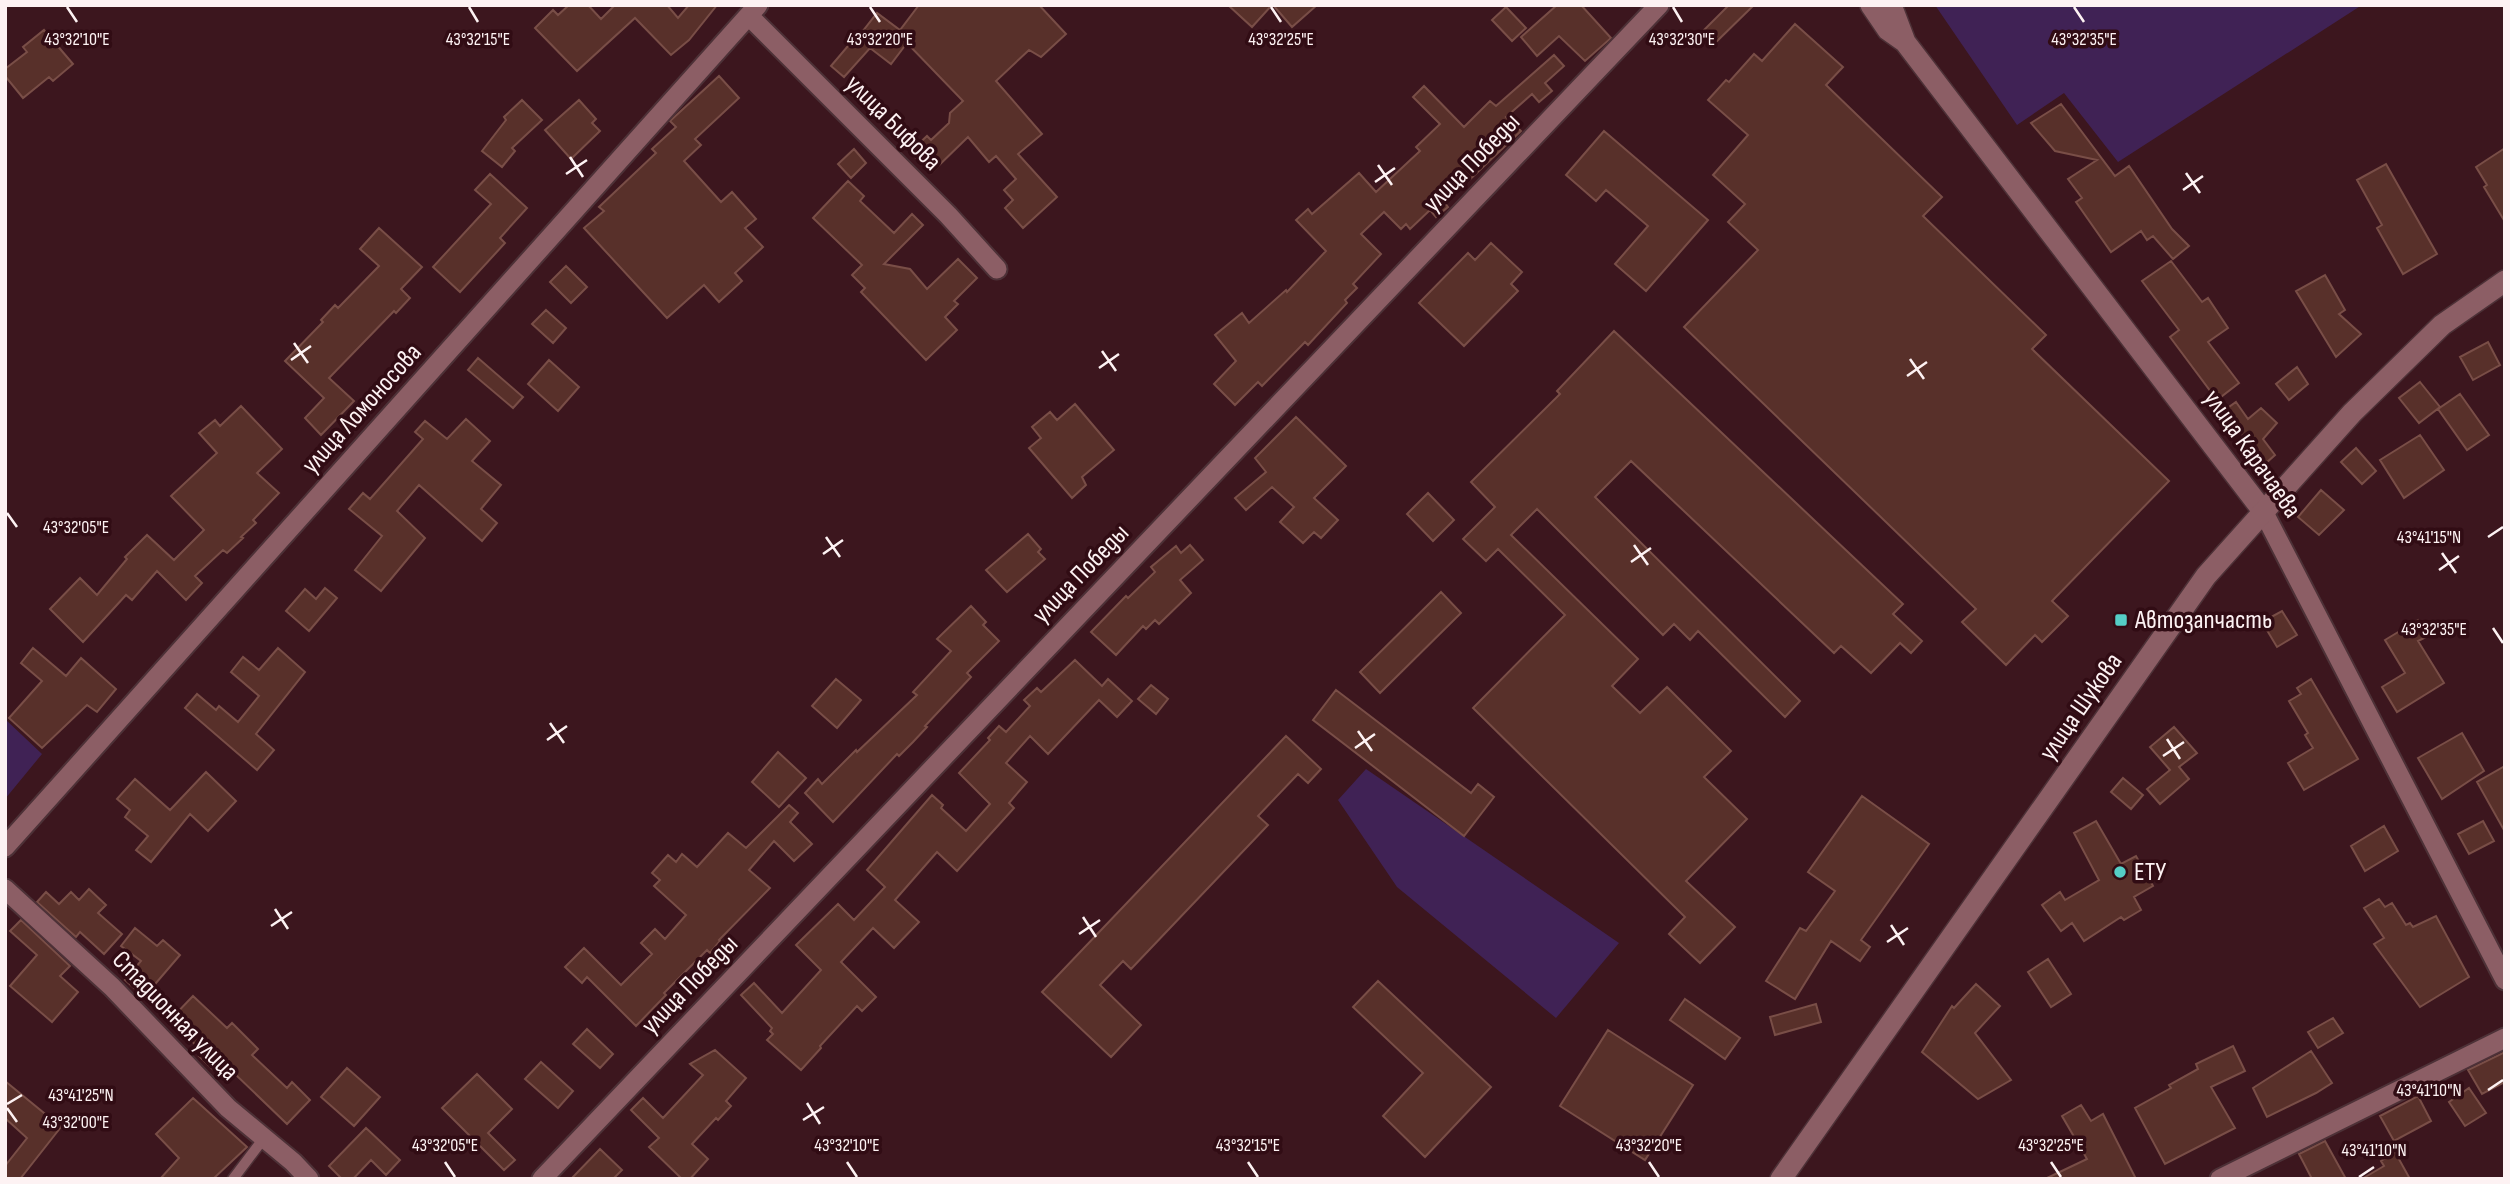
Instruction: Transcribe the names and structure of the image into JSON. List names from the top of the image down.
{
  "streets": {
    "main road": ["улица Карачаева", "улица Шукова"],
    "street": [
      "улица Бифова",
      "улица Победы",
      "улица Ломоносова",
      "Стадионная улица"
    ]
  },
  "crossings": [
    ["улица Бифова", "улица Ломоносова"],
    ["улица Карачаева", "улица Шукова"]
  ],
  "places": {
    "transit": ["Автозапчасть"],
    "other": ["ЕТУ"]
  },
  "coordinates": [
    "43°32'10\"E",
    "43°32'15\"E",
    "43°32'20\"E",
    "43°32'25\"E",
    "43°32'30\"E",
    "43°32'35\"E",
    "43°32'05\"E",
    "43°41'15\"N",
    "43°41'10\"N",
    "43°41'25\"N",
    "43°32'00\"E"
  ]
}
